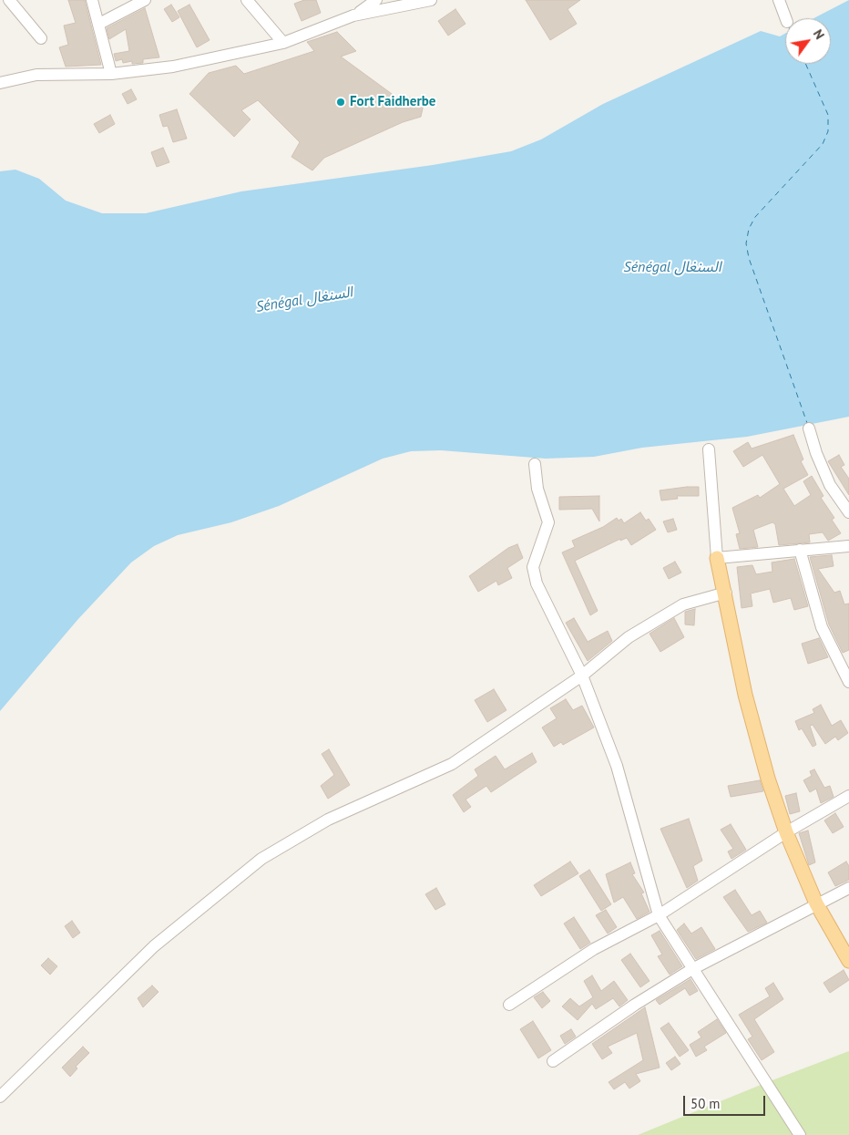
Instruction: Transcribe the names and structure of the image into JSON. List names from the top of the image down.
{
  "water": ["Sénégal السنغال"],
  "places": ["Fort Faidherbe"],
  "scale_bar": "50 m",
  "north": "top right"
}
